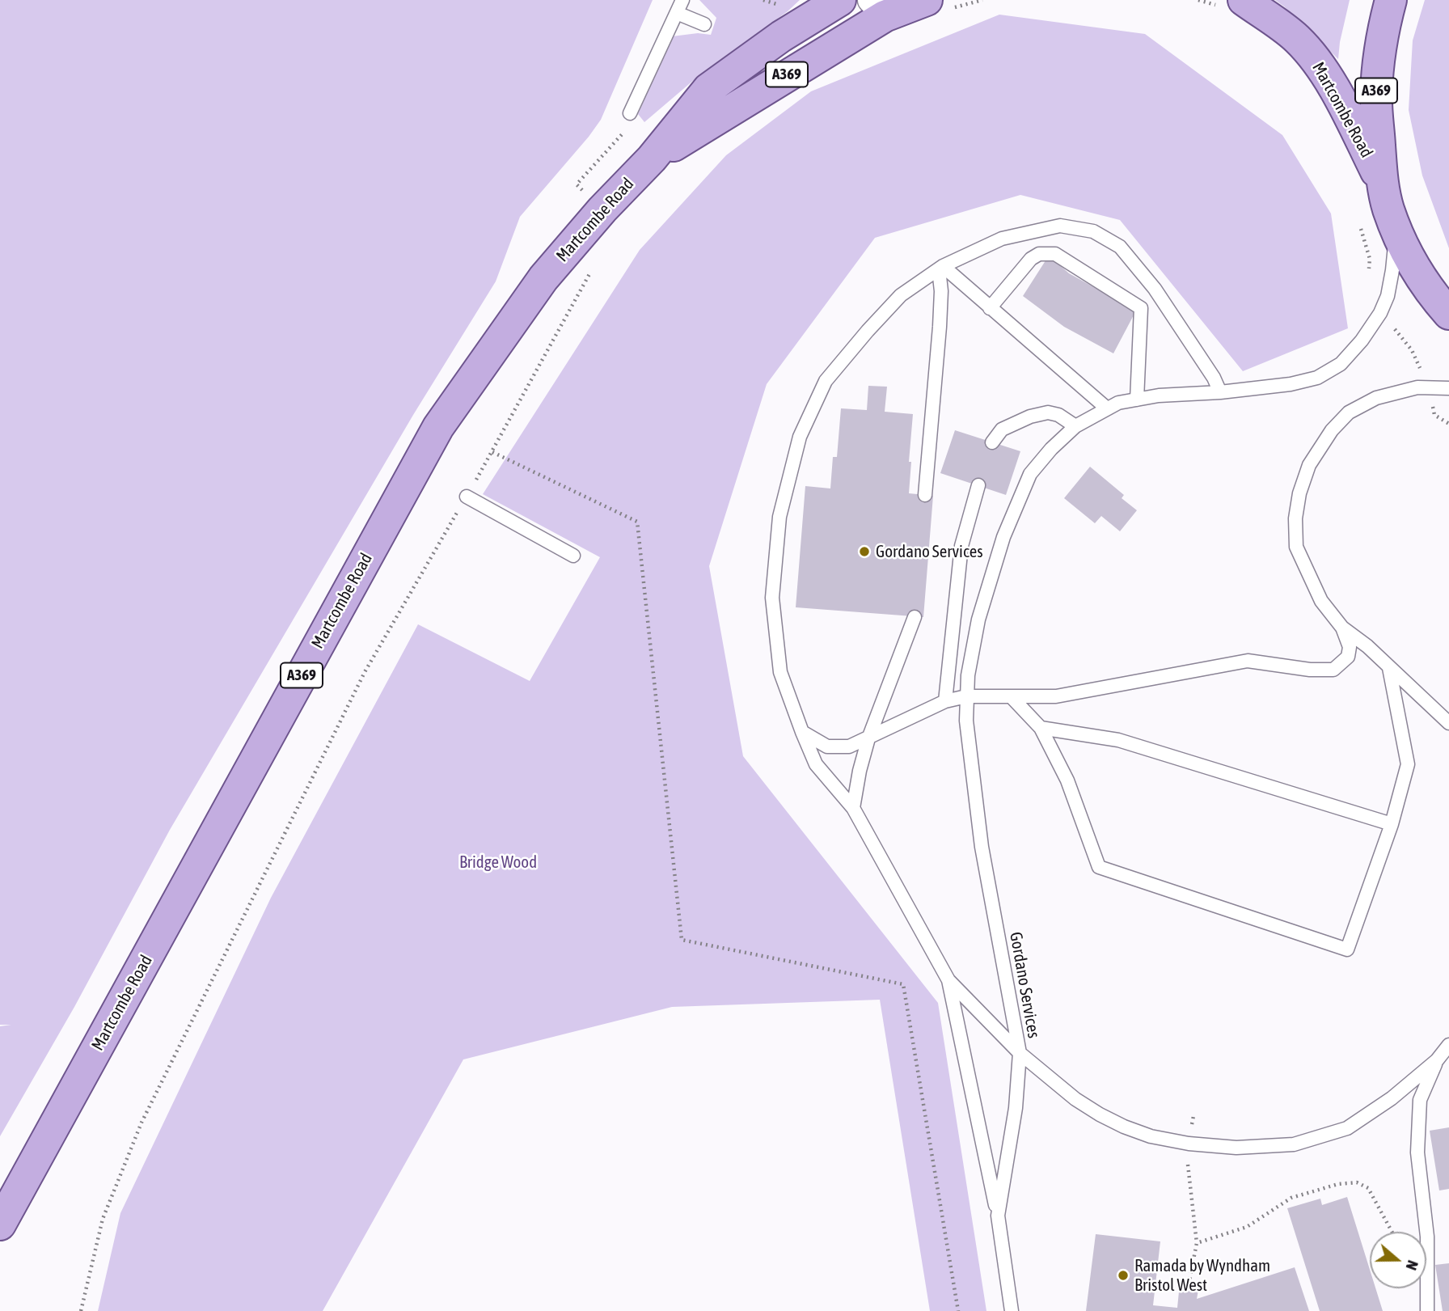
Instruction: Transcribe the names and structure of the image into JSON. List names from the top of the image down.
{
  "streets": {
    "main road": ["A369", "Martcombe Road"],
    "lane": ["Gordano Services"]
  },
  "crossings": [
    ["A369", "Martcombe Road"],
    ["A369", "Gordano Services"]
  ],
  "parks": ["Bridge Wood"],
  "places": ["Gordano Services", "Ramada by Wyndham Bristol West"],
  "north": "right"
}
